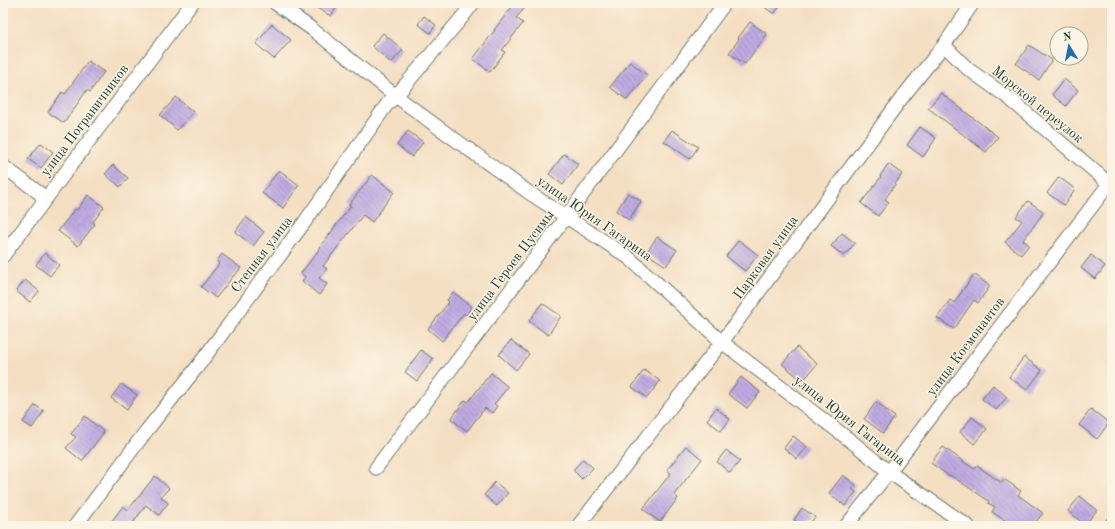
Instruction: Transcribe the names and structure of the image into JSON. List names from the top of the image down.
{
  "streets": {
    "street": [
      "Морской переулок",
      "улица Пограничников",
      "улица Юрия Гагарина",
      "Степная улица",
      "Парковая улица",
      "улица Героев Цусимы",
      "улица Космонавтов"
    ]
  },
  "crossings": [
    ["Морской переулок", "Парковая улица"],
    ["Морской переулок", "улица Космонавтов"],
    ["улица Юрия Гагарина", "Степная улица"],
    ["улица Юрия Гагарина", "Парковая улица"],
    ["улица Юрия Гагарина", "улица Героев Цусимы"],
    ["улица Юрия Гагарина", "улица Космонавтов"]
  ],
  "north": "top"
}
